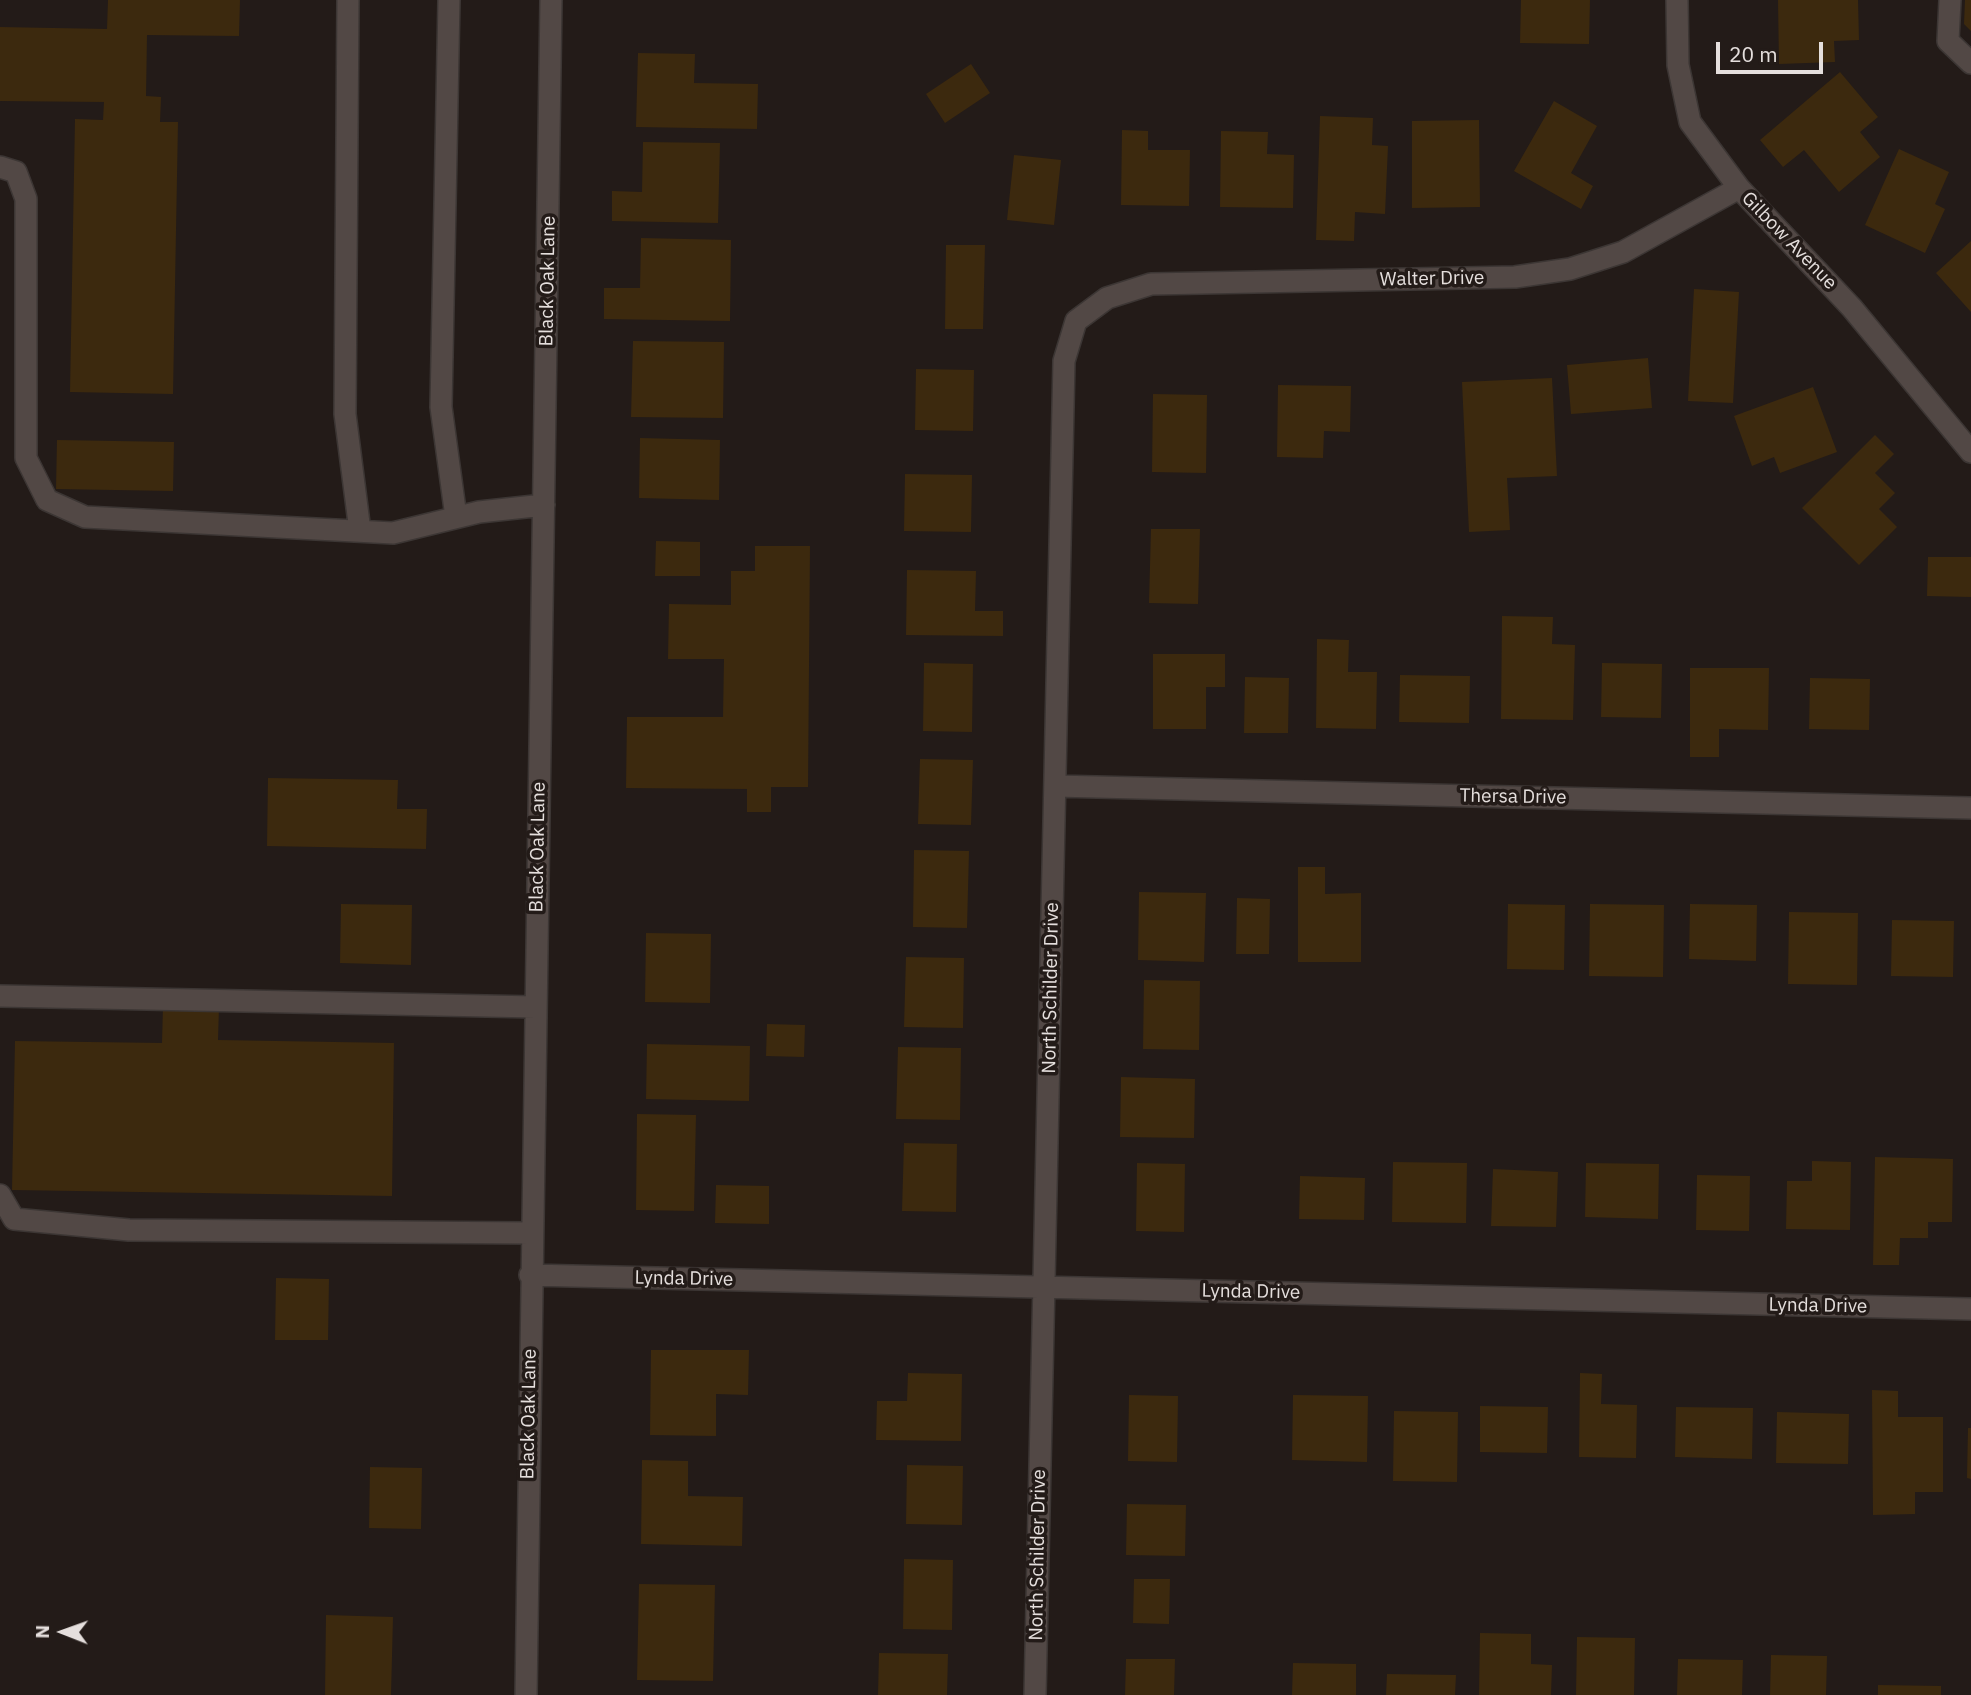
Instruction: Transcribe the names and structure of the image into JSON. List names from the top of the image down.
{
  "streets": {
    "street": [
      "Gilbow Avenue",
      "Walter Drive",
      "Black Oak Lane",
      "Thersa Drive",
      "North Schilder Drive",
      "Lynda Drive"
    ]
  },
  "crossings": [
    ["Gilbow Avenue", "Walter Drive"],
    ["Walter Drive", "North Schilder Drive"],
    ["Black Oak Lane", "Lynda Drive"],
    ["Thersa Drive", "North Schilder Drive"],
    ["North Schilder Drive", "Lynda Drive"]
  ],
  "scale_bar": "20 m",
  "north": "left"
}
